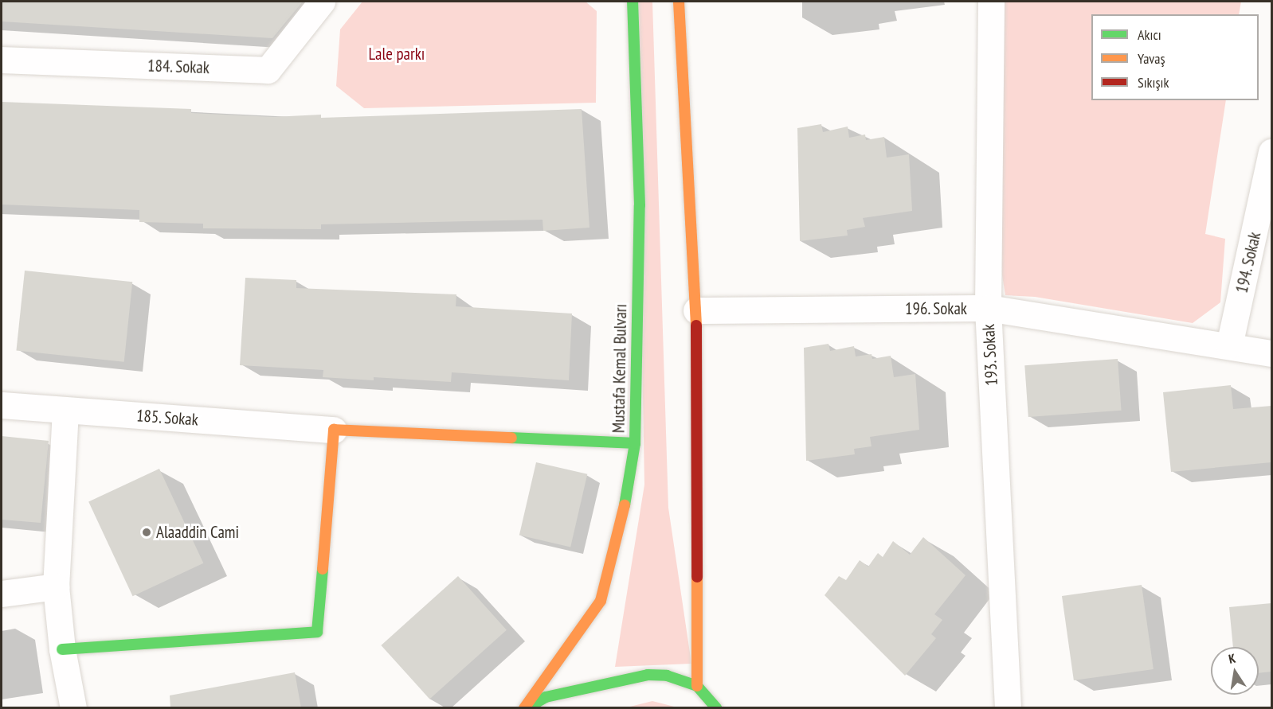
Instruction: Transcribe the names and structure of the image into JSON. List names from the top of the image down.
{
  "streets": {
    "main road": ["Mustafa Kemal Bulvarı"],
    "street": [
      "184. Sokak",
      "194. Sokak",
      "196. Sokak",
      "193. Sokak",
      "185. Sokak"
    ]
  },
  "crossings": [
    ["194. Sokak", "196. Sokak"],
    ["196. Sokak", "193. Sokak"]
  ],
  "parks": ["Lale parkı"],
  "places": ["Alaaddin Cami"],
  "legend": ["Akıcı", "Yavaş", "Sıkışık"],
  "north": "top"
}
